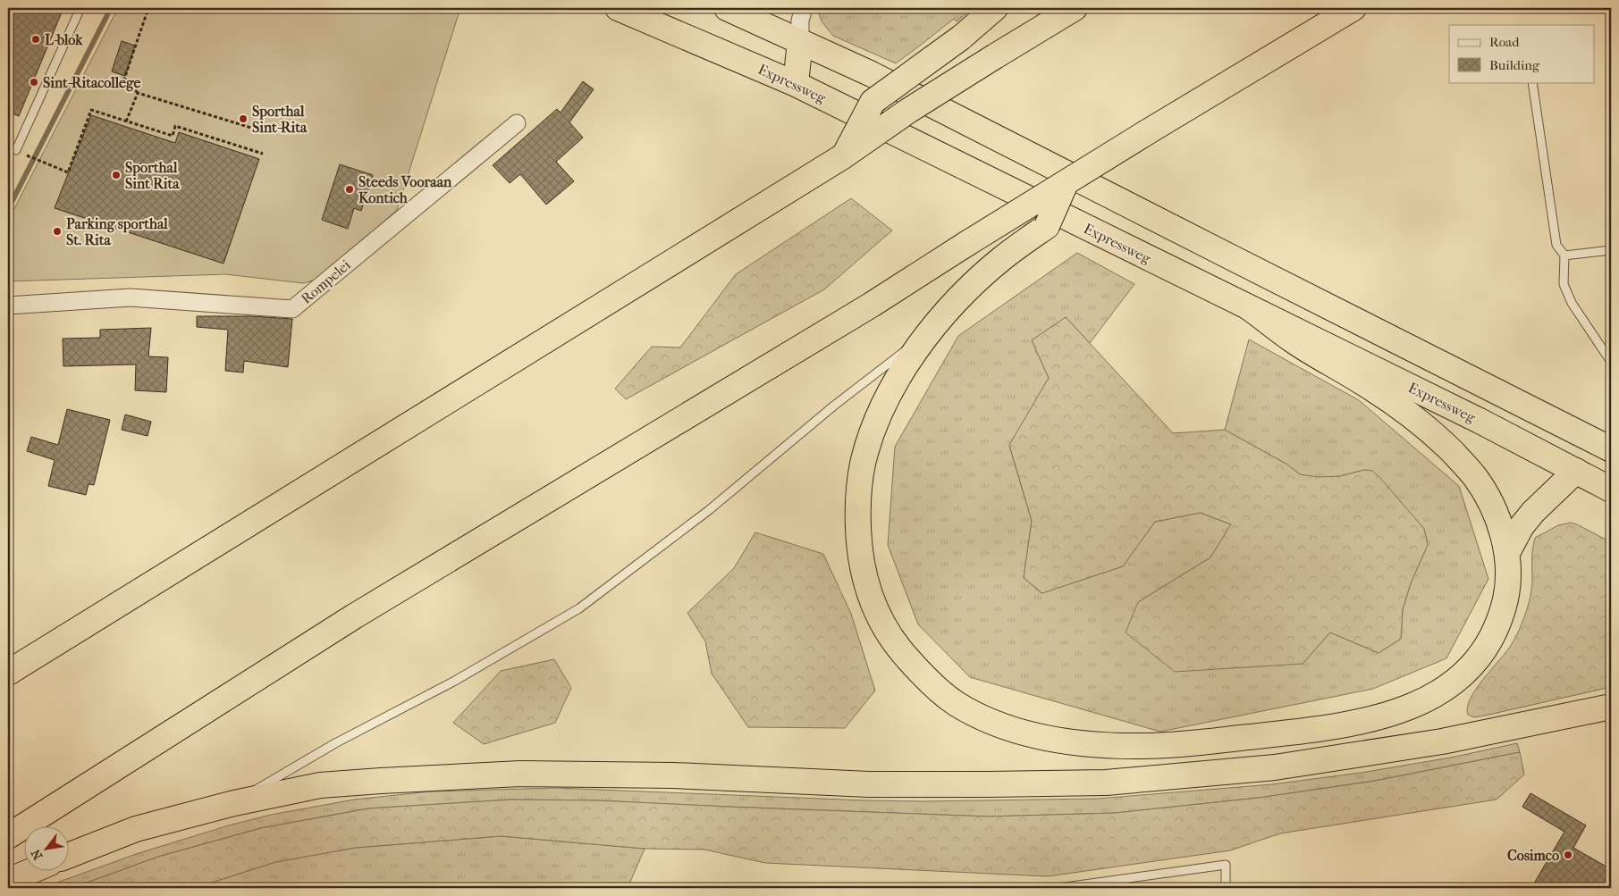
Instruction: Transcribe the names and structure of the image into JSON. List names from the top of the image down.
{
  "streets": {
    "highway": ["Expressweg"],
    "street": ["Rompelei"]
  },
  "places": [
    "L-blok",
    "Sint-Ritacollege",
    "Sporthal Sint-Rita",
    "Sporthal Sint Rita",
    "Steeds Vooraan Kontich",
    "Parking sporthal St. Rita",
    "Cosimco"
  ],
  "legend": ["Road", "Building"],
  "north": "bottom left"
}
